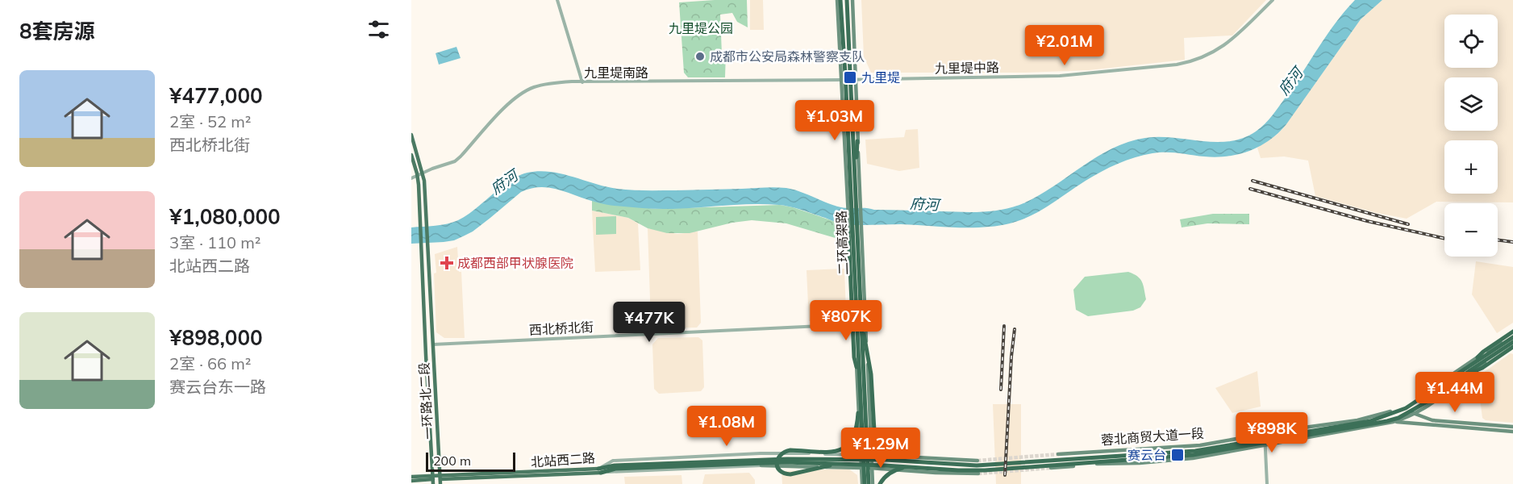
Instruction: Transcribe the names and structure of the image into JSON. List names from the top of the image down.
{
  "streets": {
    "highway": ["二环高架路", "蓉北商贸大道一段"],
    "main road": ["一环路北二段", "北站西二路"],
    "street": ["九里堤中路", "九里堤南路", "西北桥北街"]
  },
  "crossings": [
    ["九里堤中路", "九里堤南路"],
    ["九里堤南路", "一环路北二段"],
    ["西北桥北街", "一环路北二段"],
    ["一环路北二段", "北站西二路"]
  ],
  "water": ["府河"],
  "parks": ["九里堤公园"],
  "places": {
    "other": ["成都市公安局森林警察支队"],
    "transit": ["九里堤", "赛云台"],
    "health": ["成都西部甲状腺医院"]
  },
  "scale_bar": "200 m",
  "page": {
    "heading": "8套房源",
    "map_buttons": ["+", "−"],
    "price": [
      "¥2.01M",
      "¥1.03M",
      "¥807K",
      "¥477K",
      "¥1.44M",
      "¥1.08M",
      "¥898K",
      "¥1.29M"
    ],
    "list": [
      {
        "name": "¥477,000",
        "note": "2室 · 52 m² · 西北桥北街"
      },
      {
        "name": "¥1,080,000",
        "note": "3室 · 110 m² · 北站西二路"
      },
      {
        "name": "¥898,000",
        "note": "2室 · 66 m² · 赛云台东一路"
      }
    ],
    "scale": "200 m"
  }
}
